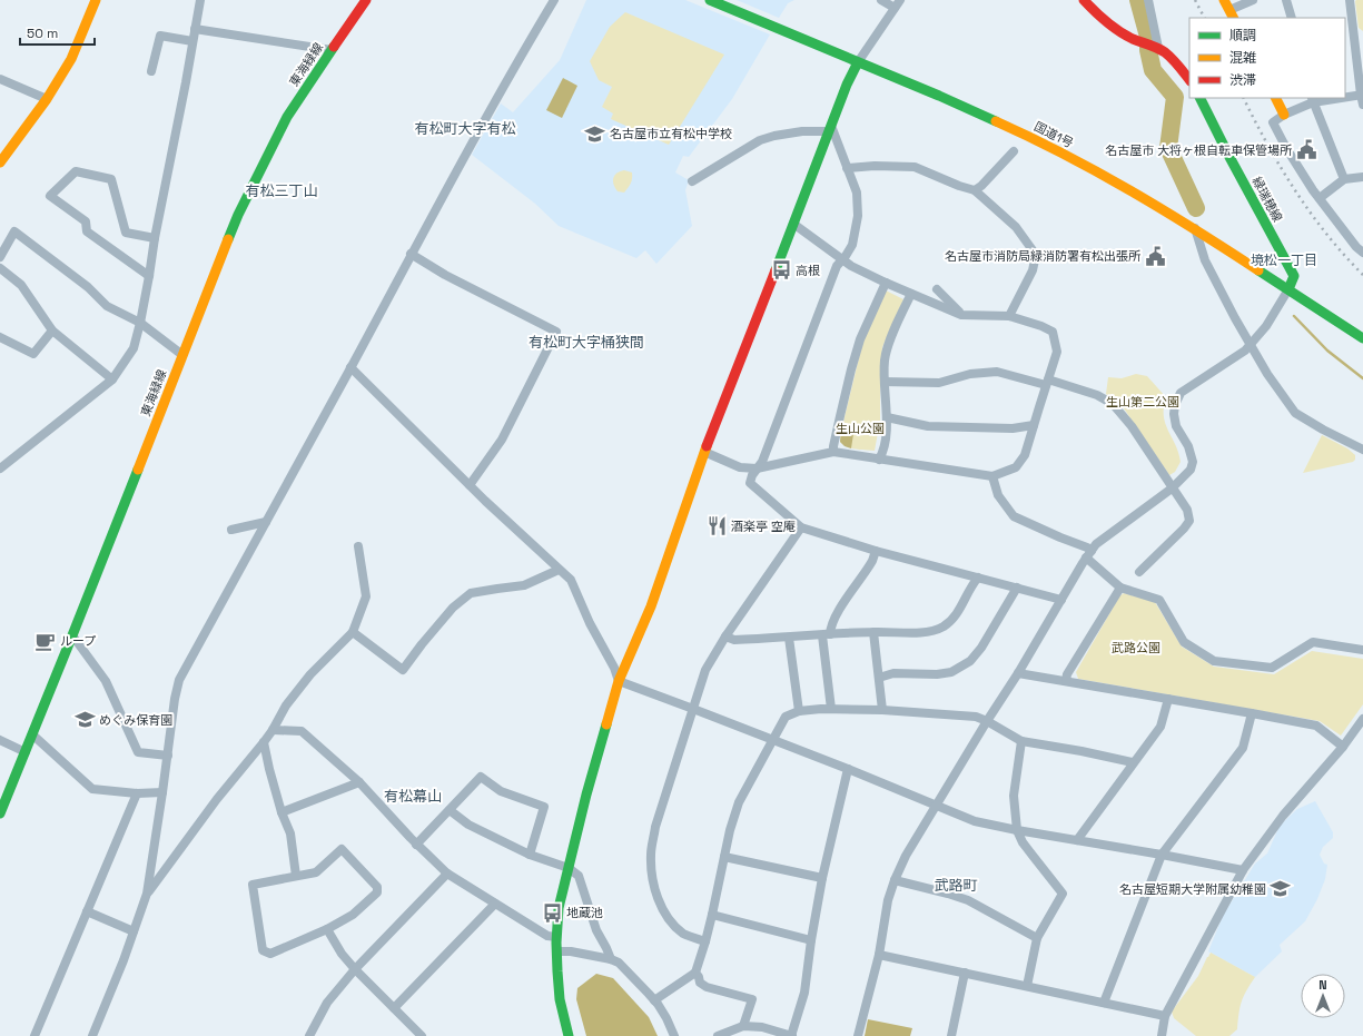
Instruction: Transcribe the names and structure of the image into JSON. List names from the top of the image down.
{
  "streets": {
    "main road": ["東海緑線", "国道1号", "緑瑞穂線"]
  },
  "crossings": [
    ["国道1号", "緑瑞穂線"]
  ],
  "districts": [
    "有松町大字有松",
    "有松三丁山",
    "境松一丁目",
    "有松町大字桶狭間",
    "有松幕山",
    "武路町"
  ],
  "parks": ["生山第二公園", "生山公園", "武路公園"],
  "places": {
    "school or university": ["名古屋市立有松中学校", "めぐみ保育園", "名古屋短期大学附属幼稚園"],
    "public building": ["名古屋市 大将ヶ根自転車保管場所", "名古屋市消防局緑消防署有松出張所"],
    "bus stop": ["高根", "地蔵池"],
    "restaurant": ["酒楽亭 空庵"],
    "cafe": ["ループ"]
  },
  "legend": ["順調", "混雑", "渋滞"],
  "scale_bar": "50 m",
  "north": "top"
}
